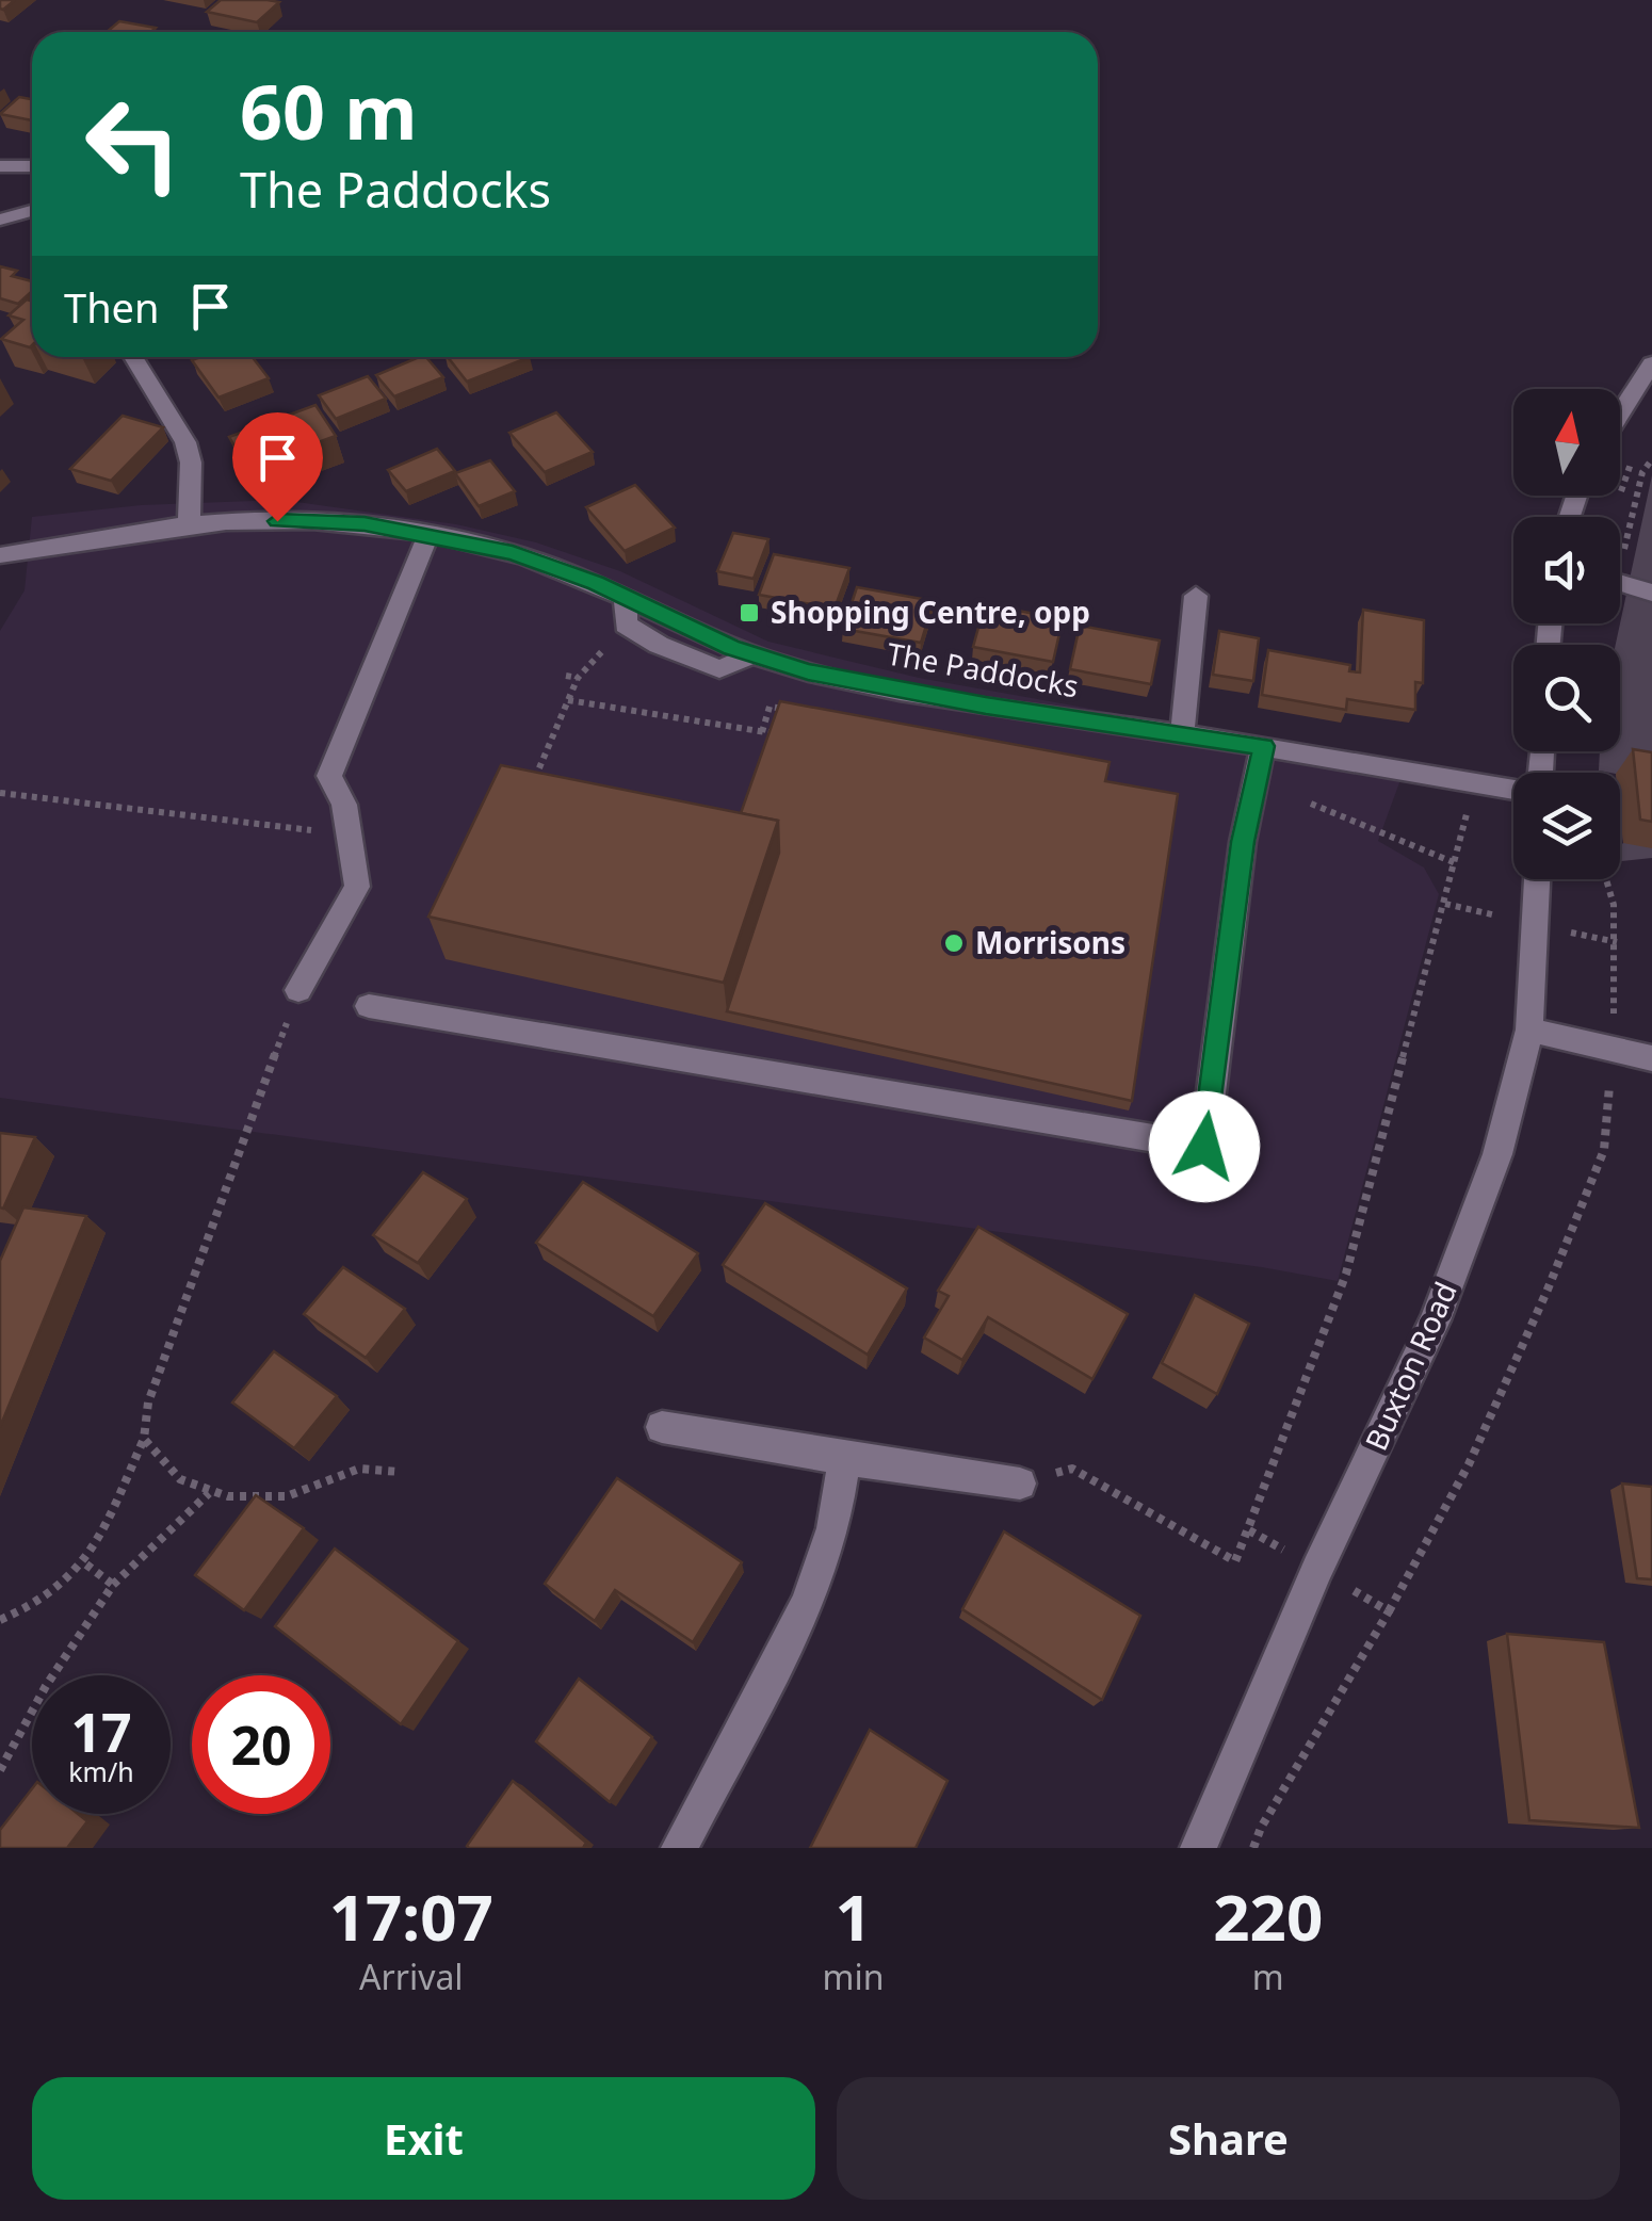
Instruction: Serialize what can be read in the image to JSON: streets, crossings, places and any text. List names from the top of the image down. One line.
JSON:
{"streets":{"street":["The Paddocks","Buxton Road"]},"places":{"transit":["Shopping Centre, opp"],"other":["Morrisons"]},"north":"top","page":{"turn":["60 m","The Paddocks"],"then":"Then","speed":"17 km/h","limit":"20","eta":["17:07","Arrival","1","min","220","m"],"buttons":["Exit","Share"]}}
